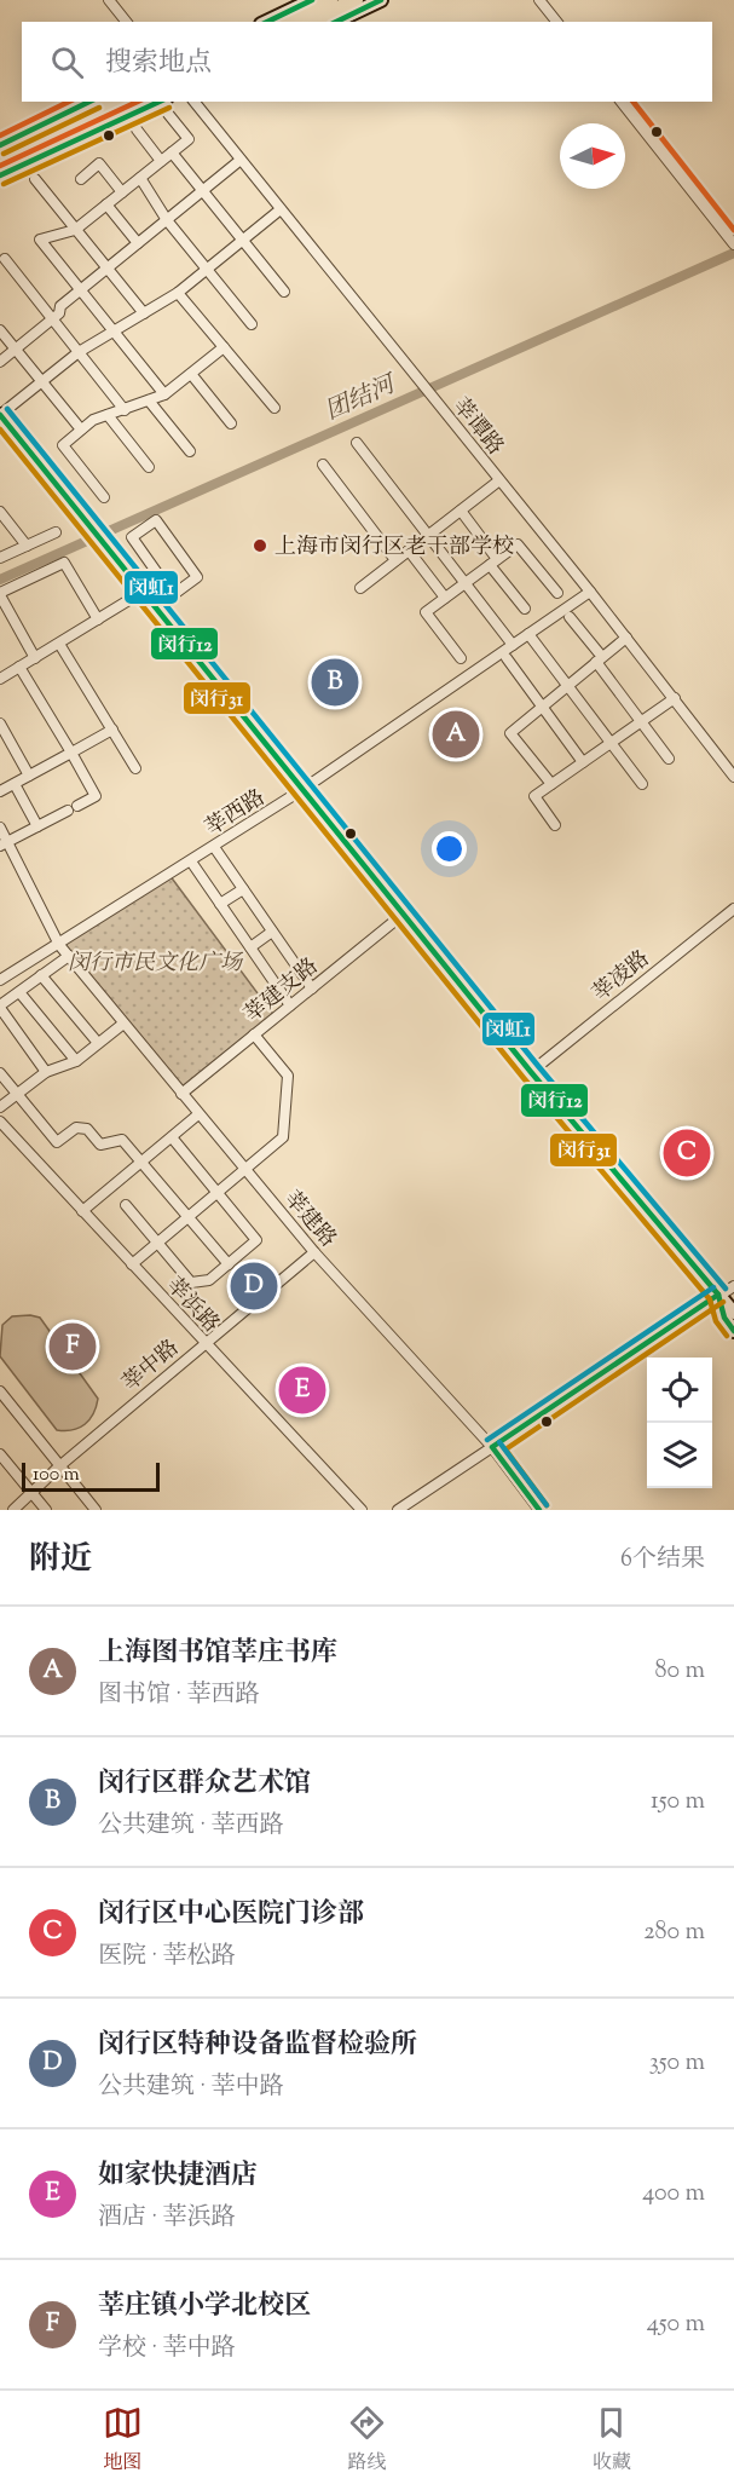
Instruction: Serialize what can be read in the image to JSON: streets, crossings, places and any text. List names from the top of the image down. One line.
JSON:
{"streets":{"street":["莘谭路","莘西路","莘凌路","莘建支路","莘建路","莘浜路","莘中路"]},"crossings":[["莘谭路","莘西路"],["莘西路","莘建路"],["莘建支路","莘建路"],["莘建路","莘中路"],["莘浜路","莘中路"]],"water":["团结河"],"parks":["闵行市民文化广场"],"places":["上海市闵行区老干部学校"],"lines":["transit line 闵行12","transit line 闵行31","transit line 闵虹1"],"scale_bar":"100 m","north":"right","page":{"search":"搜索地点","pins":["B","A","C","D","F","E"],"scale":"100 m","heading":["附近","6个结果"],"list":[{"mark":"A","name":"上海图书馆莘庄书库","note":"图书馆 · 莘西路","value":"80 m"},{"mark":"B","name":"闵行区群众艺术馆","note":"公共建筑 · 莘西路","value":"150 m"},{"mark":"C","name":"闵行区中心医院门诊部","note":"医院 · 莘松路","value":"280 m"},{"mark":"D","name":"闵行区特种设备监督检验所","note":"公共建筑 · 莘中路","value":"350 m"},{"mark":"E","name":"如家快捷酒店","note":"酒店 · 莘浜路","value":"400 m"},{"mark":"F","name":"莘庄镇小学北校区","note":"学校 · 莘中路","value":"450 m"}],"nav":["地图","路线","收藏"]}}
